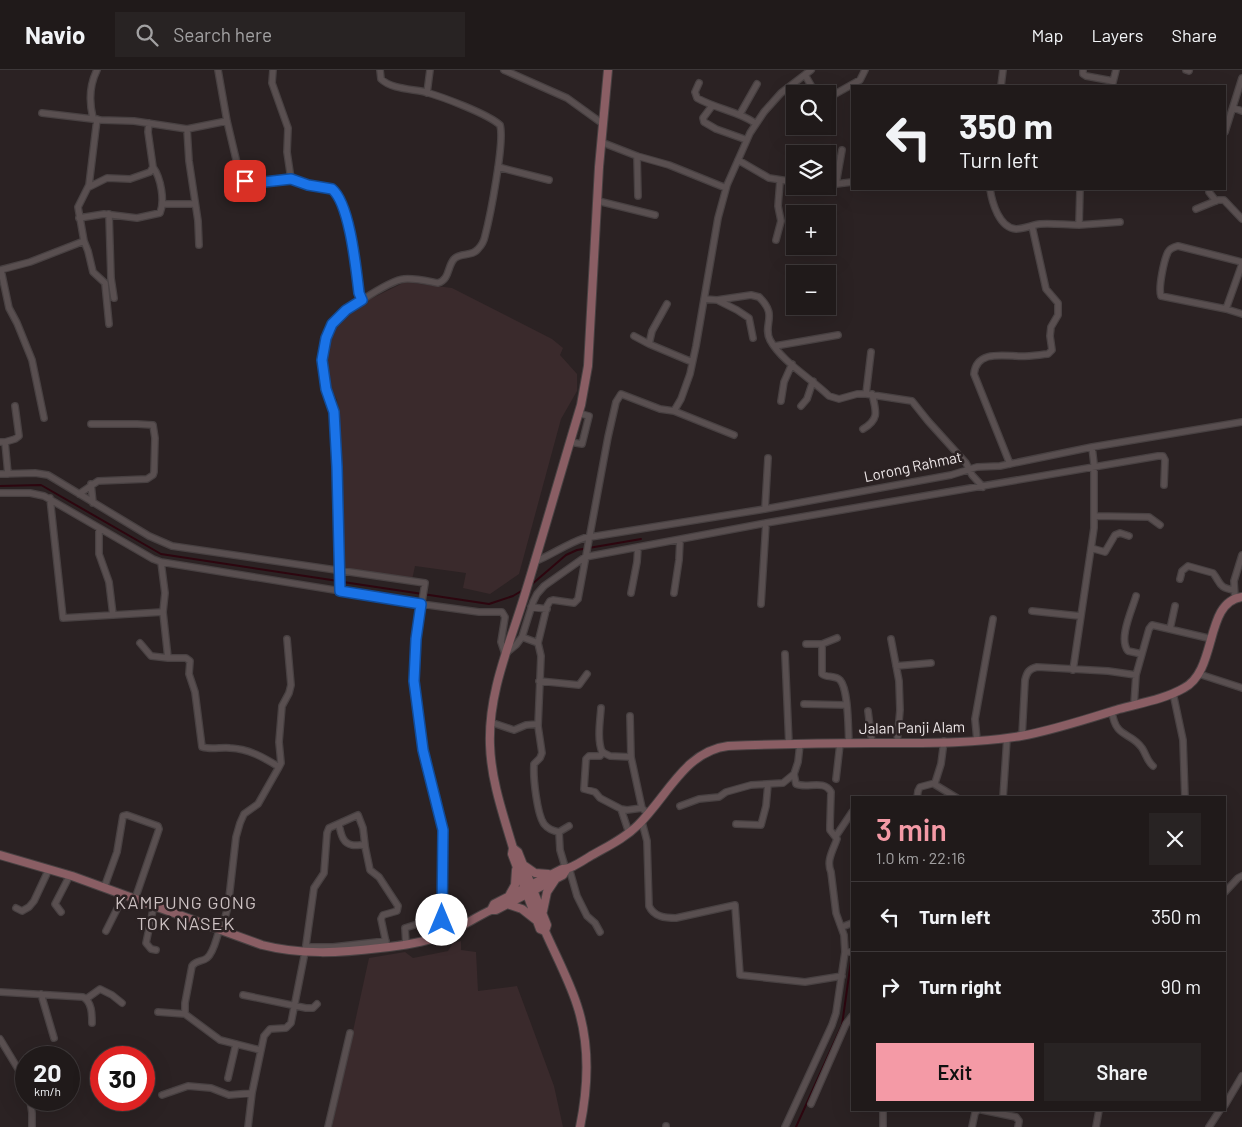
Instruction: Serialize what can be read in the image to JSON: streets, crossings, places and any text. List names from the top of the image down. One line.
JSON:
{"streets":{"main road":["Jalan Panji Alam"],"street":["Lorong Rahmat"]},"districts":["KAMPUNG GONG TOK NASEK"],"page":{"header":"Navio","search":"Search here","nav":["Map","Layers","Share"],"map_buttons":["+","−"],"turn":["350 m","Turn left"],"heading":["3 min","1.0 km · 22:16"],"list":[{"name":"Turn left","value":"350 m"},{"name":"Turn right","value":"90 m"}],"buttons":["Exit","Share"],"speed":"20 km/h","limit":"30"}}
